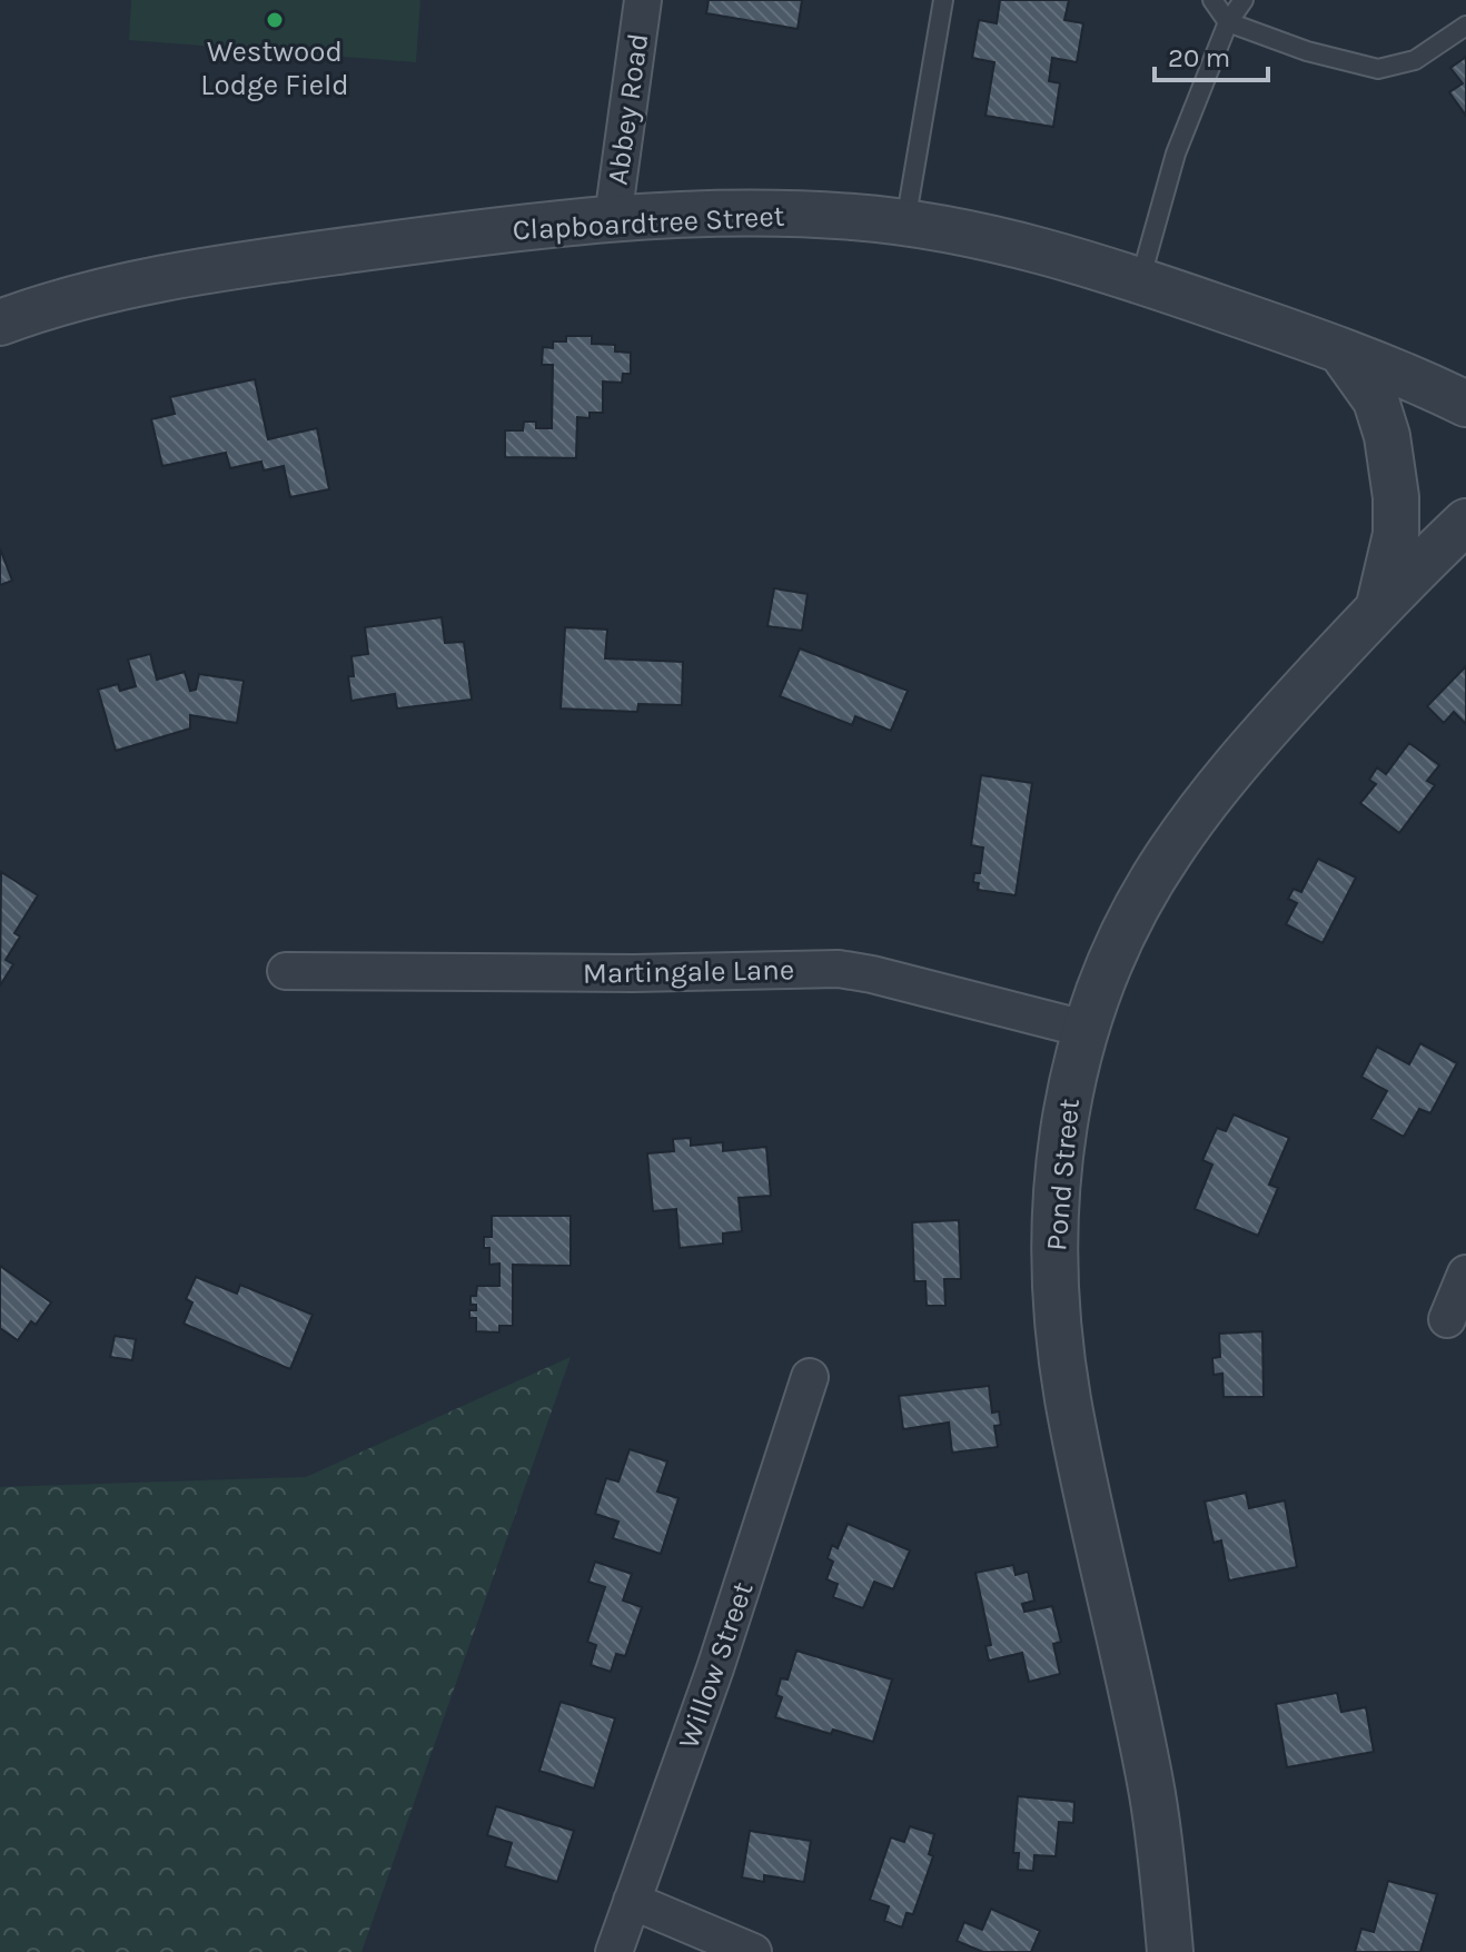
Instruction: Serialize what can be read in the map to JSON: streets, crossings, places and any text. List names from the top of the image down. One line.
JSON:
{"streets":{"street":["Abbey Road","Clapboardtree Street","Martingale Lane","Pond Street","Willow Street"]},"crossings":[["Abbey Road","Clapboardtree Street"],["Martingale Lane","Pond Street"]],"places":["Westwood Lodge Field"],"scale_bar":"20 m"}
